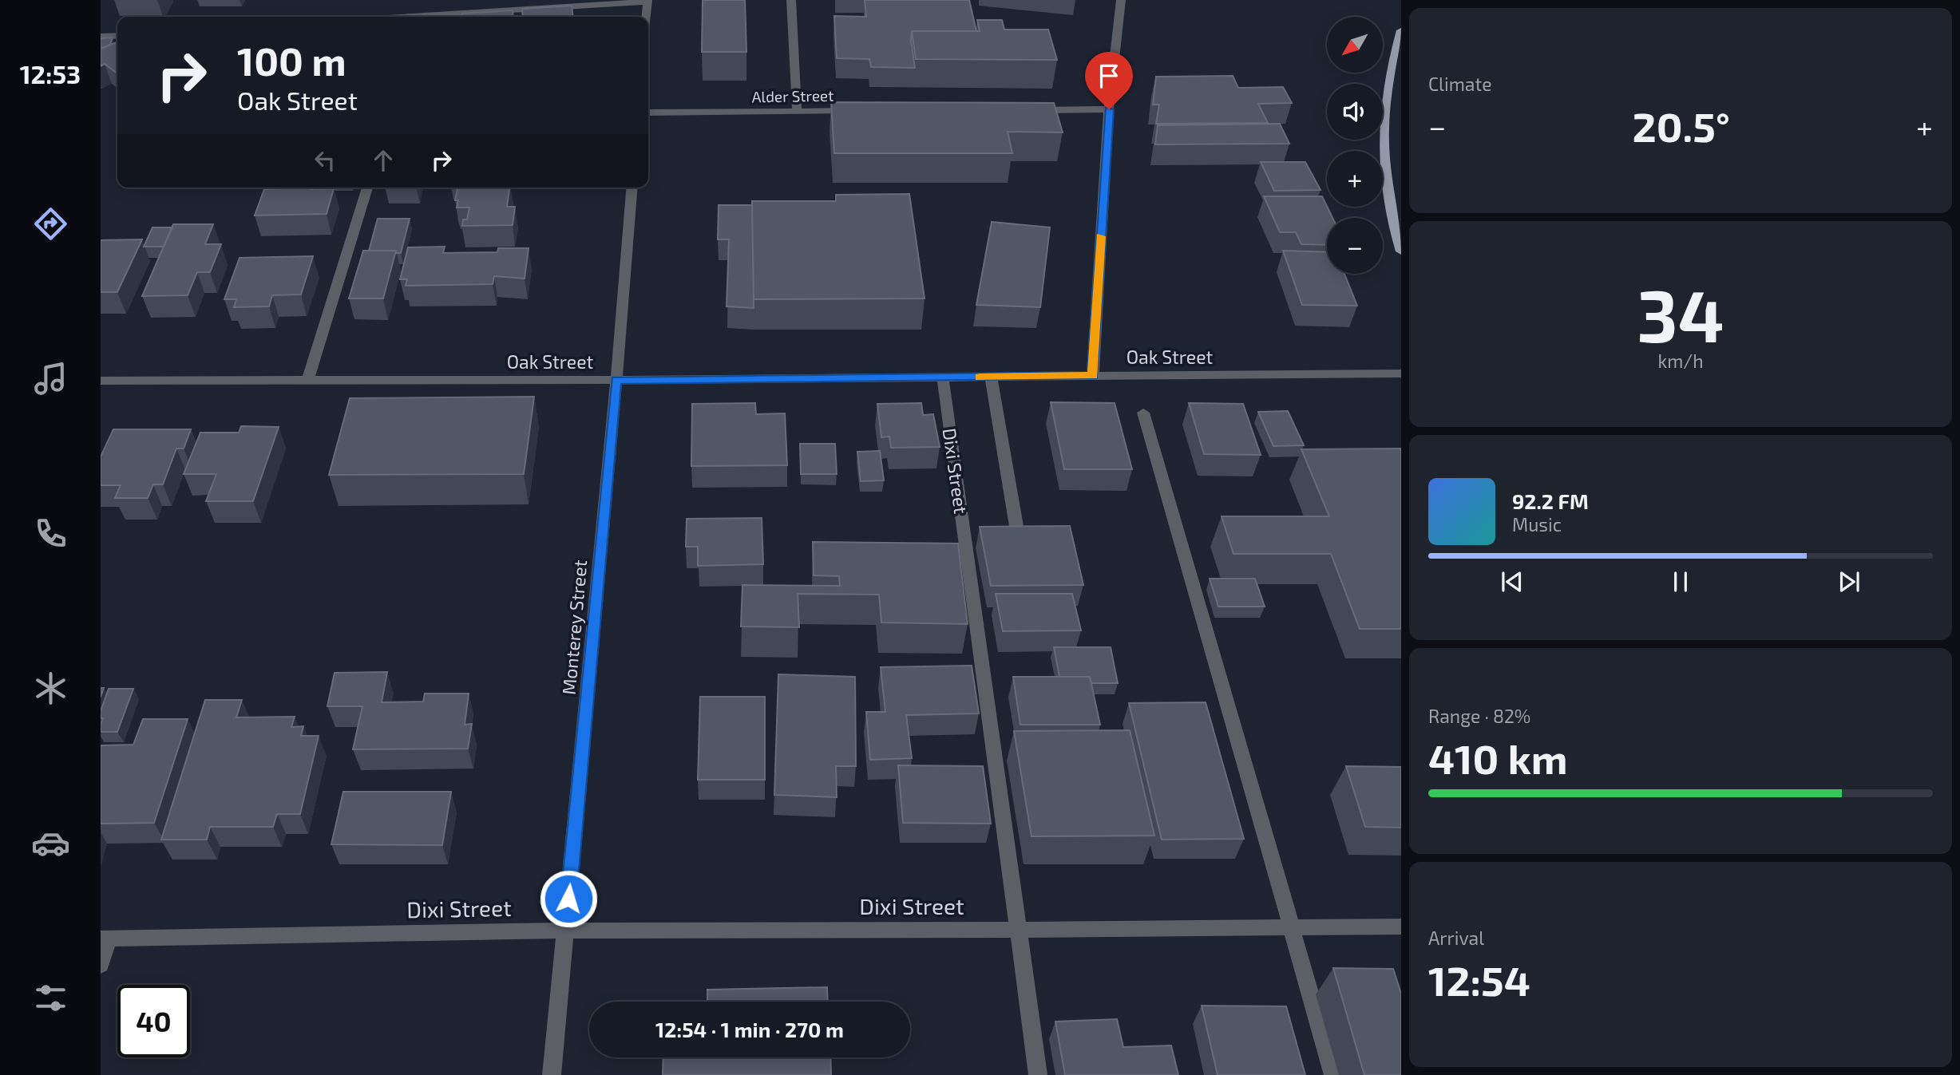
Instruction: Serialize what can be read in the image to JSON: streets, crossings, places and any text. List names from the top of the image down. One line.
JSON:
{"streets":{"street":["Alder Street","Oak Street","Dixi Street","Monterey Street"]},"crossings":[["Oak Street","Dixi Street"],["Oak Street","Monterey Street"],["Dixi Street","Monterey Street"]],"north":"bottom left","page":{"tabs":"12:53","tile":["Climate",["34","km/h"],["Range · 82%","410 km"],["Arrival","12:54"]],"map_buttons":["+","−"],"turn":["100 m","Oak Street"],"heat":["−","20.5°","+"],"song":["92.2 FM","Music"],"limit":"40","trip":"12:54 · 1 min · 270 m"}}
